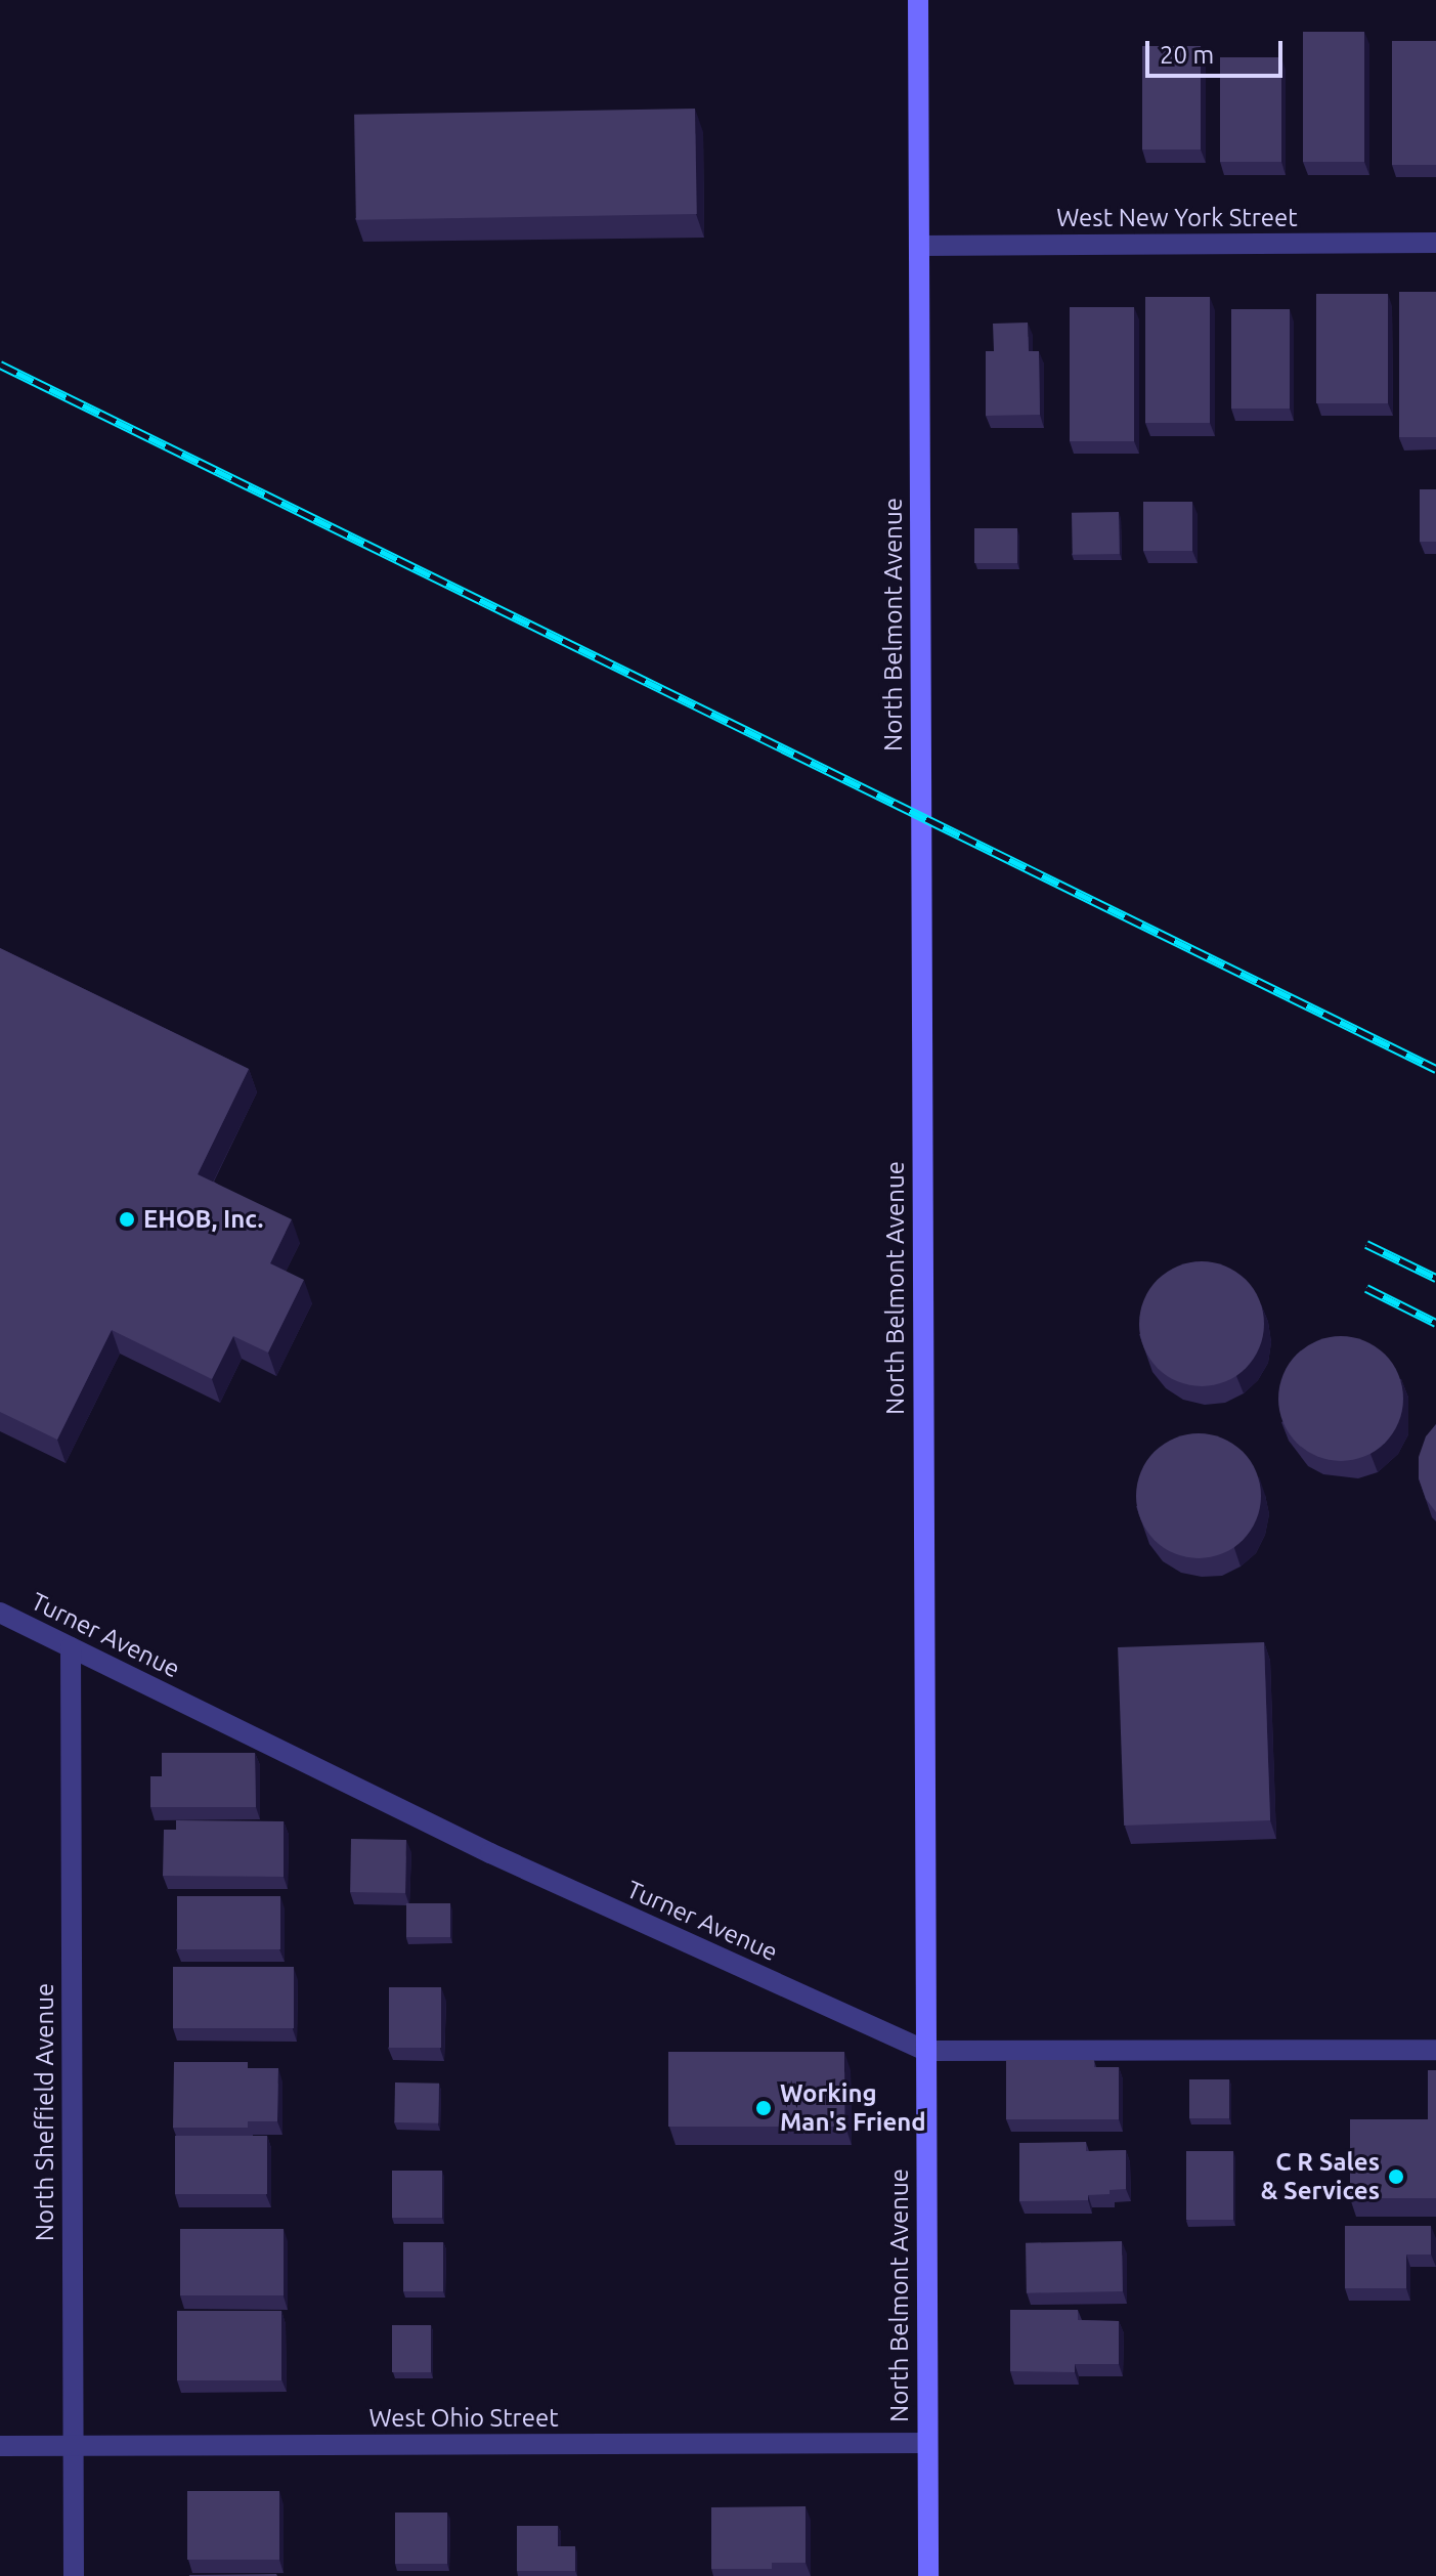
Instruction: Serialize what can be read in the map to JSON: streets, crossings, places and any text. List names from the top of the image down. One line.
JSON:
{"streets":{"main road":["North Belmont Avenue"],"street":["West New York Street","Turner Avenue","North Sheffield Avenue","West Ohio Street"]},"crossings":[["West New York Street","North Belmont Avenue"],["North Belmont Avenue","Turner Avenue"],["North Belmont Avenue","West Ohio Street"],["Turner Avenue","North Sheffield Avenue"],["North Sheffield Avenue","West Ohio Street"]],"places":["EHOB, Inc.","Working Man's Friend","C R Sales & Services"],"scale_bar":"20 m"}
